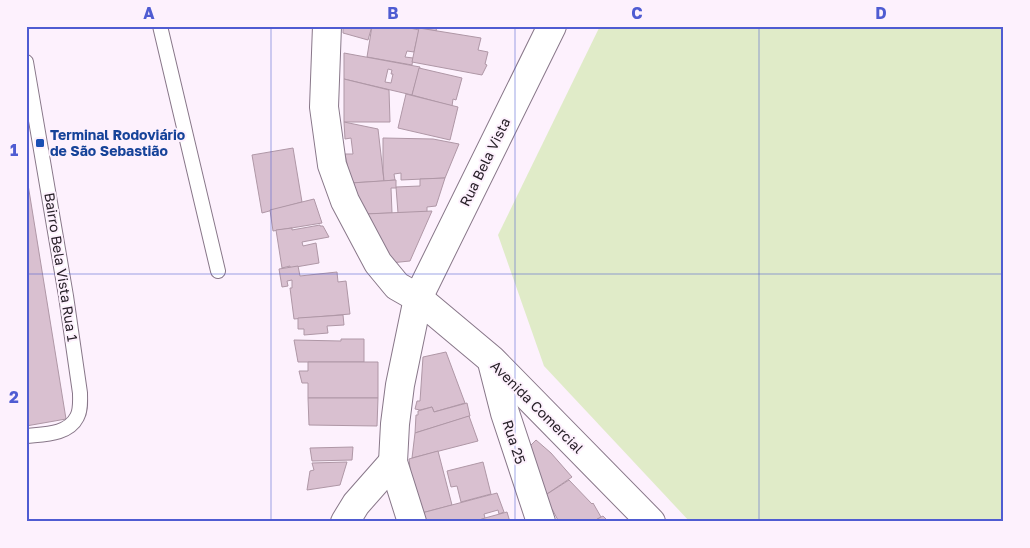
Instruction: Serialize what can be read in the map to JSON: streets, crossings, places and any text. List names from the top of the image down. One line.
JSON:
{"streets":{"street":["Rua Bela Vista","Avenida Comercial","Rua 25"],"lane":["Bairro Bela Vista Rua 1"]},"crossings":[["Rua Bela Vista","Avenida Comercial"],["Avenida Comercial","Rua 25"]],"places":{"transit":["Terminal Rodoviário de São Sebastião"]},"grid":{"columns":["A","B","C","D"],"rows":["1","2"]}}
